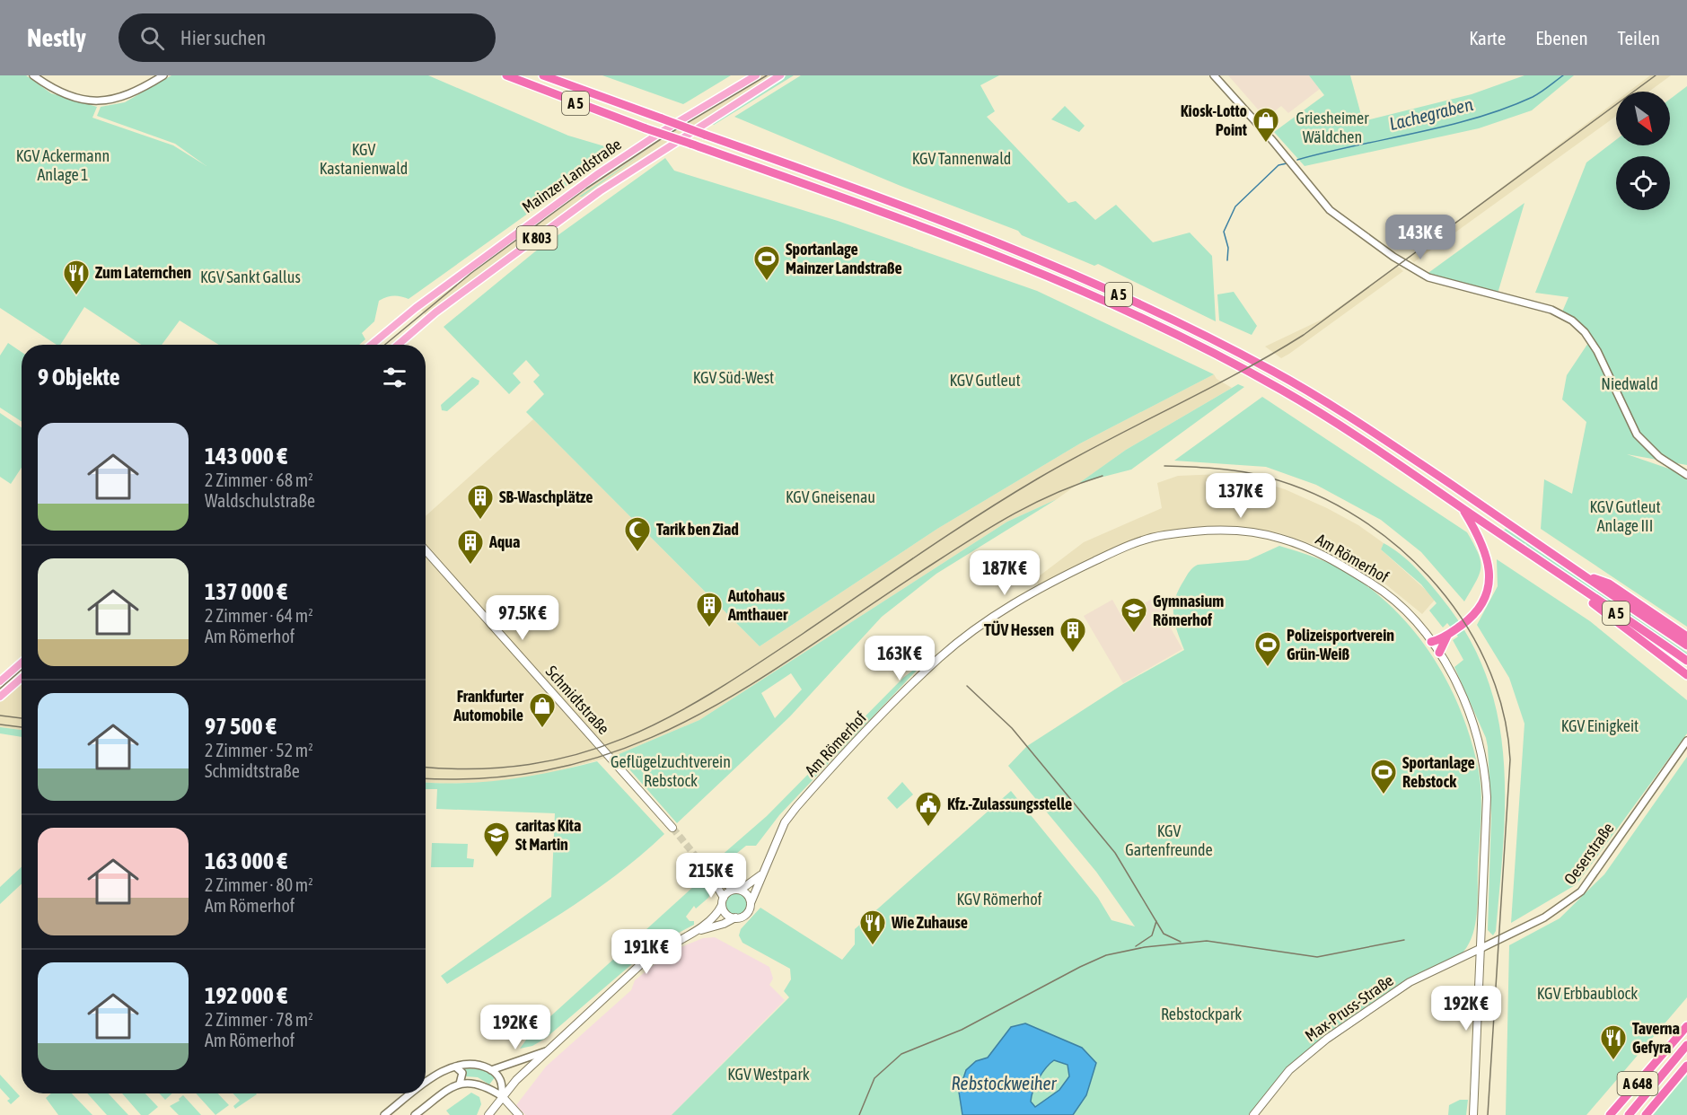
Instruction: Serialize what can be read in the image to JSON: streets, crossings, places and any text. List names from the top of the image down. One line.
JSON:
{"streets":{"highway":["A 5","A 648"],"main road":["Mainzer Landstraße","K 803","Am Römerhof","Schmidtstraße","Max-Pruss-Straße"],"street":["Oeserstraße"]},"crossings":[["Am Römerhof","Oeserstraße"],["Am Römerhof","Max-Pruss-Straße"],["Oeserstraße","Max-Pruss-Straße"]],"water":["Lachegraben","Rebstockweiher"],"parks":["Griesheimer Wäldchen","KGV Kastanienwald","KGV Ackermann Anlage 1","KGV Tannenwald","KGV Sankt Gallus","KGV Süd-West","KGV Gutleut","Niedwald","KGV Gneisenau","KGV Gutleut Anlage III","KGV Einigkeit","Geflügelzuchtverein Rebstock","KGV Gartenfreunde","KGV Römerhof","KGV Erbbaublock","Rebstockpark","KGV Westpark"],"places":{"shop":["Kiosk-Lotto Point","Frankfurter Automobile"],"sports":["Sportanlage Mainzer Landstraße","Polizeisportverein Grün-Weiß","Sportanlage Rebstock"],"restaurant":["Zum Laternchen","Wie Zuhause","Taverna Gefyra"],"building":["SB-Waschplätze","Aqua","Autohaus Amthauer","TÜV Hessen"],"mosque":["Tarik ben Ziad"],"school or university":["Gymnasium Römerhof","caritas Kita St Martin"],"public building":["Kfz.-Zulassungsstelle"]},"north":"bottom right","page":{"header":"Nestly","search":"Hier suchen","nav":["Karte","Ebenen","Teilen"],"price":["143K €","137K €","187K €","97.5K €","163K €","215K €","191K €","192K €","192K €"],"heading":"9 Objekte","list":[{"name":"143 000 €","note":"2 Zimmer · 68 m² · Waldschulstraße"},{"name":"137 000 €","note":"2 Zimmer · 64 m² · Am Römerhof"},{"name":"97 500 €","note":"2 Zimmer · 52 m² · Schmidtstraße"},{"name":"163 000 €","note":"2 Zimmer · 80 m² · Am Römerhof"},{"name":"192 000 €","note":"2 Zimmer · 78 m² · Am Römerhof"}]}}
